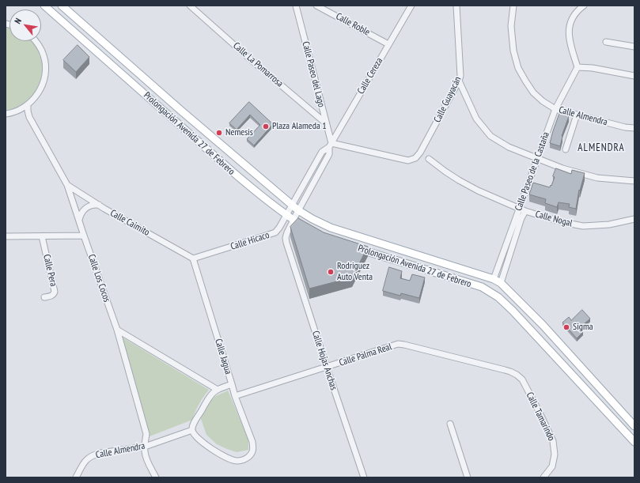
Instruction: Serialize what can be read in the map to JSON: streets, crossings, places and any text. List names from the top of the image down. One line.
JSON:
{"streets":{"main road":["Prolongación Avenida 27 de Febrero"],"street":["Calle Roble","Calle La Pomarrosa","Calle Paseo del Lago","Calle Cereza","Calle Guayacán","Calle Almendra","Calle Paseo de la Castaña","Calle Nogal","Calle Caimito","Calle Hicaco","Calle Pera","Calle Los Cocos","Calle Palma Real","Calle Jagua","Calle Hojas Anchas","Calle Tamarindo"]},"crossings":[["Calle Roble","Calle Cereza"],["Calle La Pomarrosa","Calle Paseo del Lago"],["Calle Paseo del Lago","Calle Cereza"],["Calle Paseo del Lago","Calle Guayacán"],["Calle Cereza","Calle Guayacán"],["Calle Cereza","Prolongación Avenida 27 de Febrero"],["Calle Cereza","Calle Hicaco"],["Calle Cereza","Calle Hojas Anchas"],["Calle Almendra","Calle Paseo de la Castaña"],["Calle Almendra","Calle Los Cocos"],["Calle Almendra","Calle Jagua"],["Prolongación Avenida 27 de Febrero","Calle Paseo de la Castaña"],["Prolongación Avenida 27 de Febrero","Calle Hicaco"],["Calle Paseo de la Castaña","Calle Nogal"],["Calle Caimito","Calle Hicaco"],["Calle Caimito","Calle Los Cocos"],["Calle Caimito","Calle Jagua"],["Calle Hicaco","Calle Jagua"],["Calle Palma Real","Calle Jagua"],["Calle Palma Real","Calle Hojas Anchas"],["Calle Palma Real","Calle Tamarindo"]],"districts":["ALMENDRA"],"places":["Plaza Alameda 1","Nemesis","Rodriguez Auto Venta","Sigma"],"north":"top left"}
